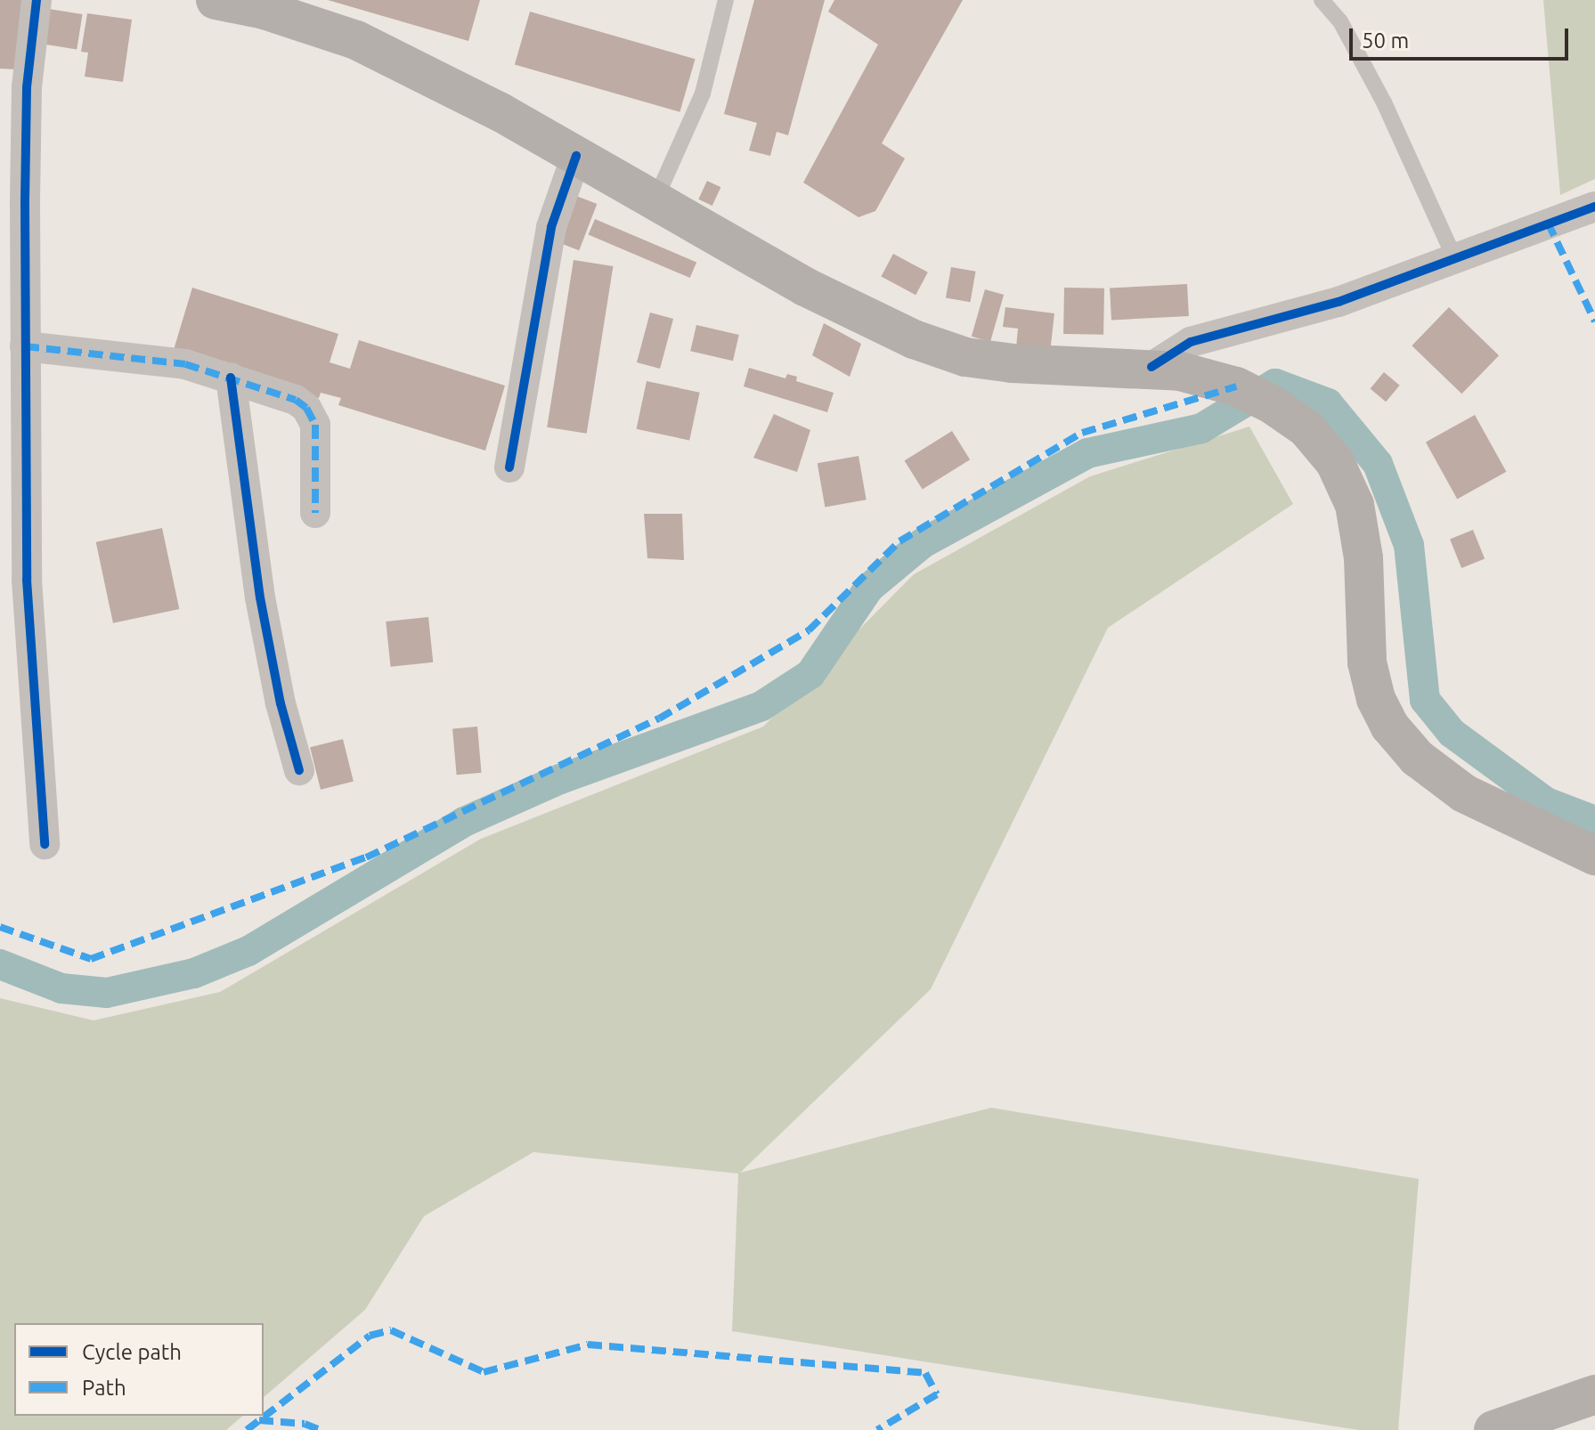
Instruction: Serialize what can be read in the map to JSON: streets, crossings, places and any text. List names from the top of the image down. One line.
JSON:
{"legend":["Cycle path","Path"],"scale_bar":"50 m"}
